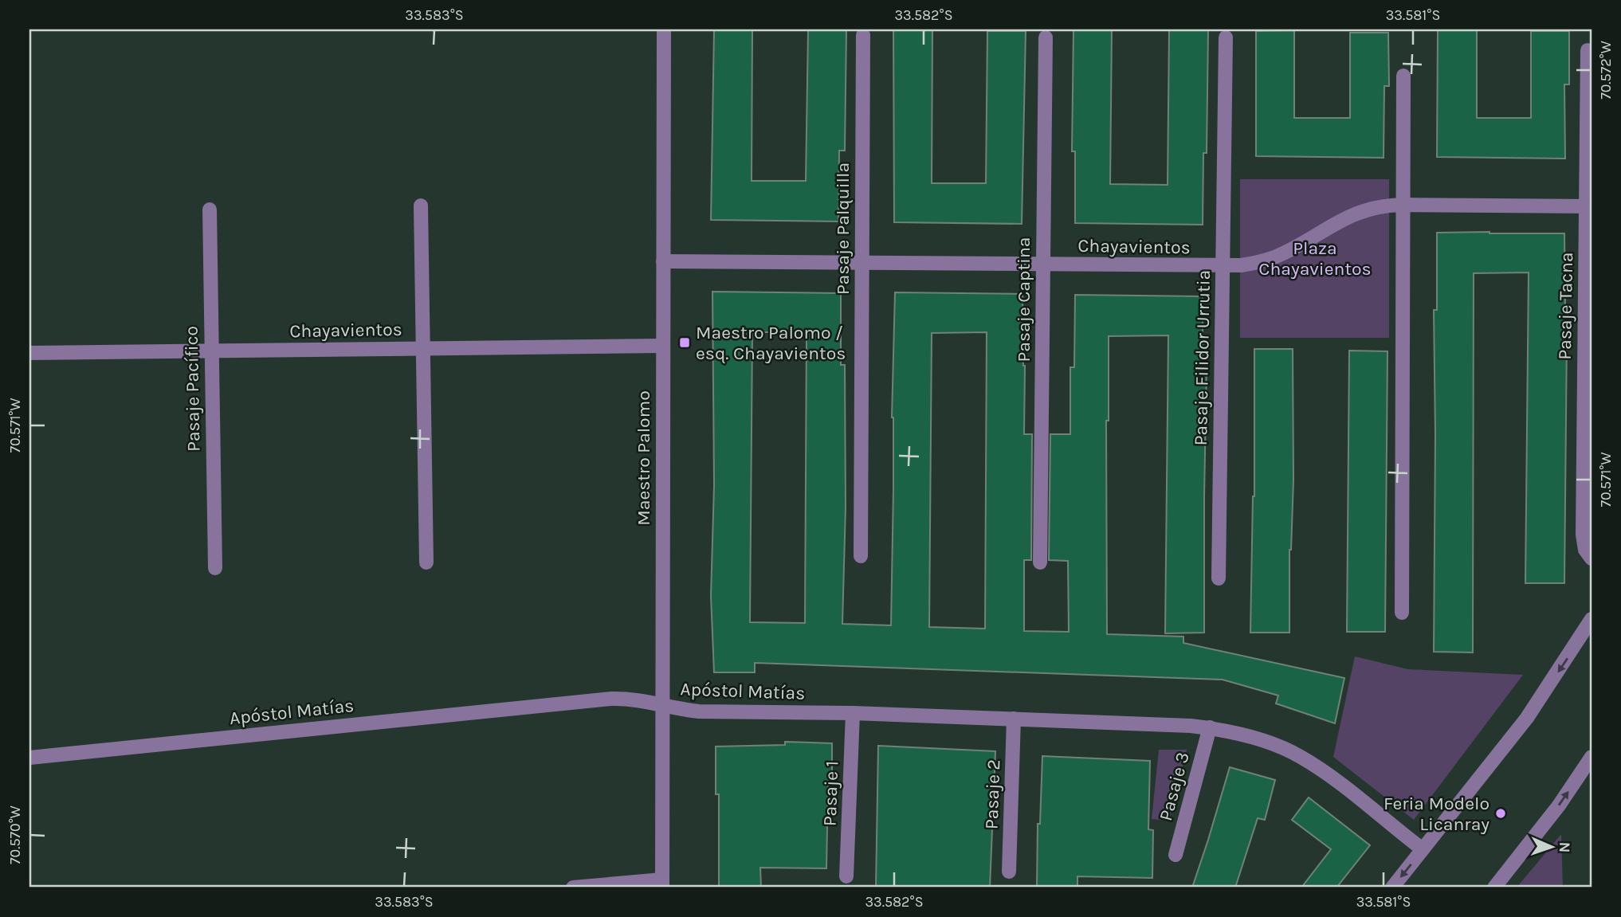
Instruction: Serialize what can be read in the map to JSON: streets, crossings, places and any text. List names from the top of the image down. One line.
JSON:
{"streets":{"street":["Pasaje Palquilla","Chayavientos","Pasaje Captina","Pasaje Tacna","Pasaje Filidor Urrutia","Pasaje Pacífico","Maestro Palomo","Apóstol Matías","Pasaje 3","Pasaje 1","Pasaje 2"]},"crossings":[["Pasaje Palquilla","Chayavientos"],["Chayavientos","Pasaje Captina"],["Chayavientos","Pasaje Tacna"],["Chayavientos","Pasaje Filidor Urrutia"],["Chayavientos","Pasaje Pacífico"],["Chayavientos","Maestro Palomo"],["Maestro Palomo","Apóstol Matías"],["Apóstol Matías","Pasaje 3"],["Apóstol Matías","Pasaje 1"],["Apóstol Matías","Pasaje 2"]],"parks":["Plaza Chayavientos"],"places":{"transit":["Maestro Palomo / esq. Chayavientos"],"other":["Feria Modelo Licanray"]},"north":"right","coordinates":["33.583°S","33.582°S","33.581°S","70.572°W","70.571°W","70.570°W"]}
